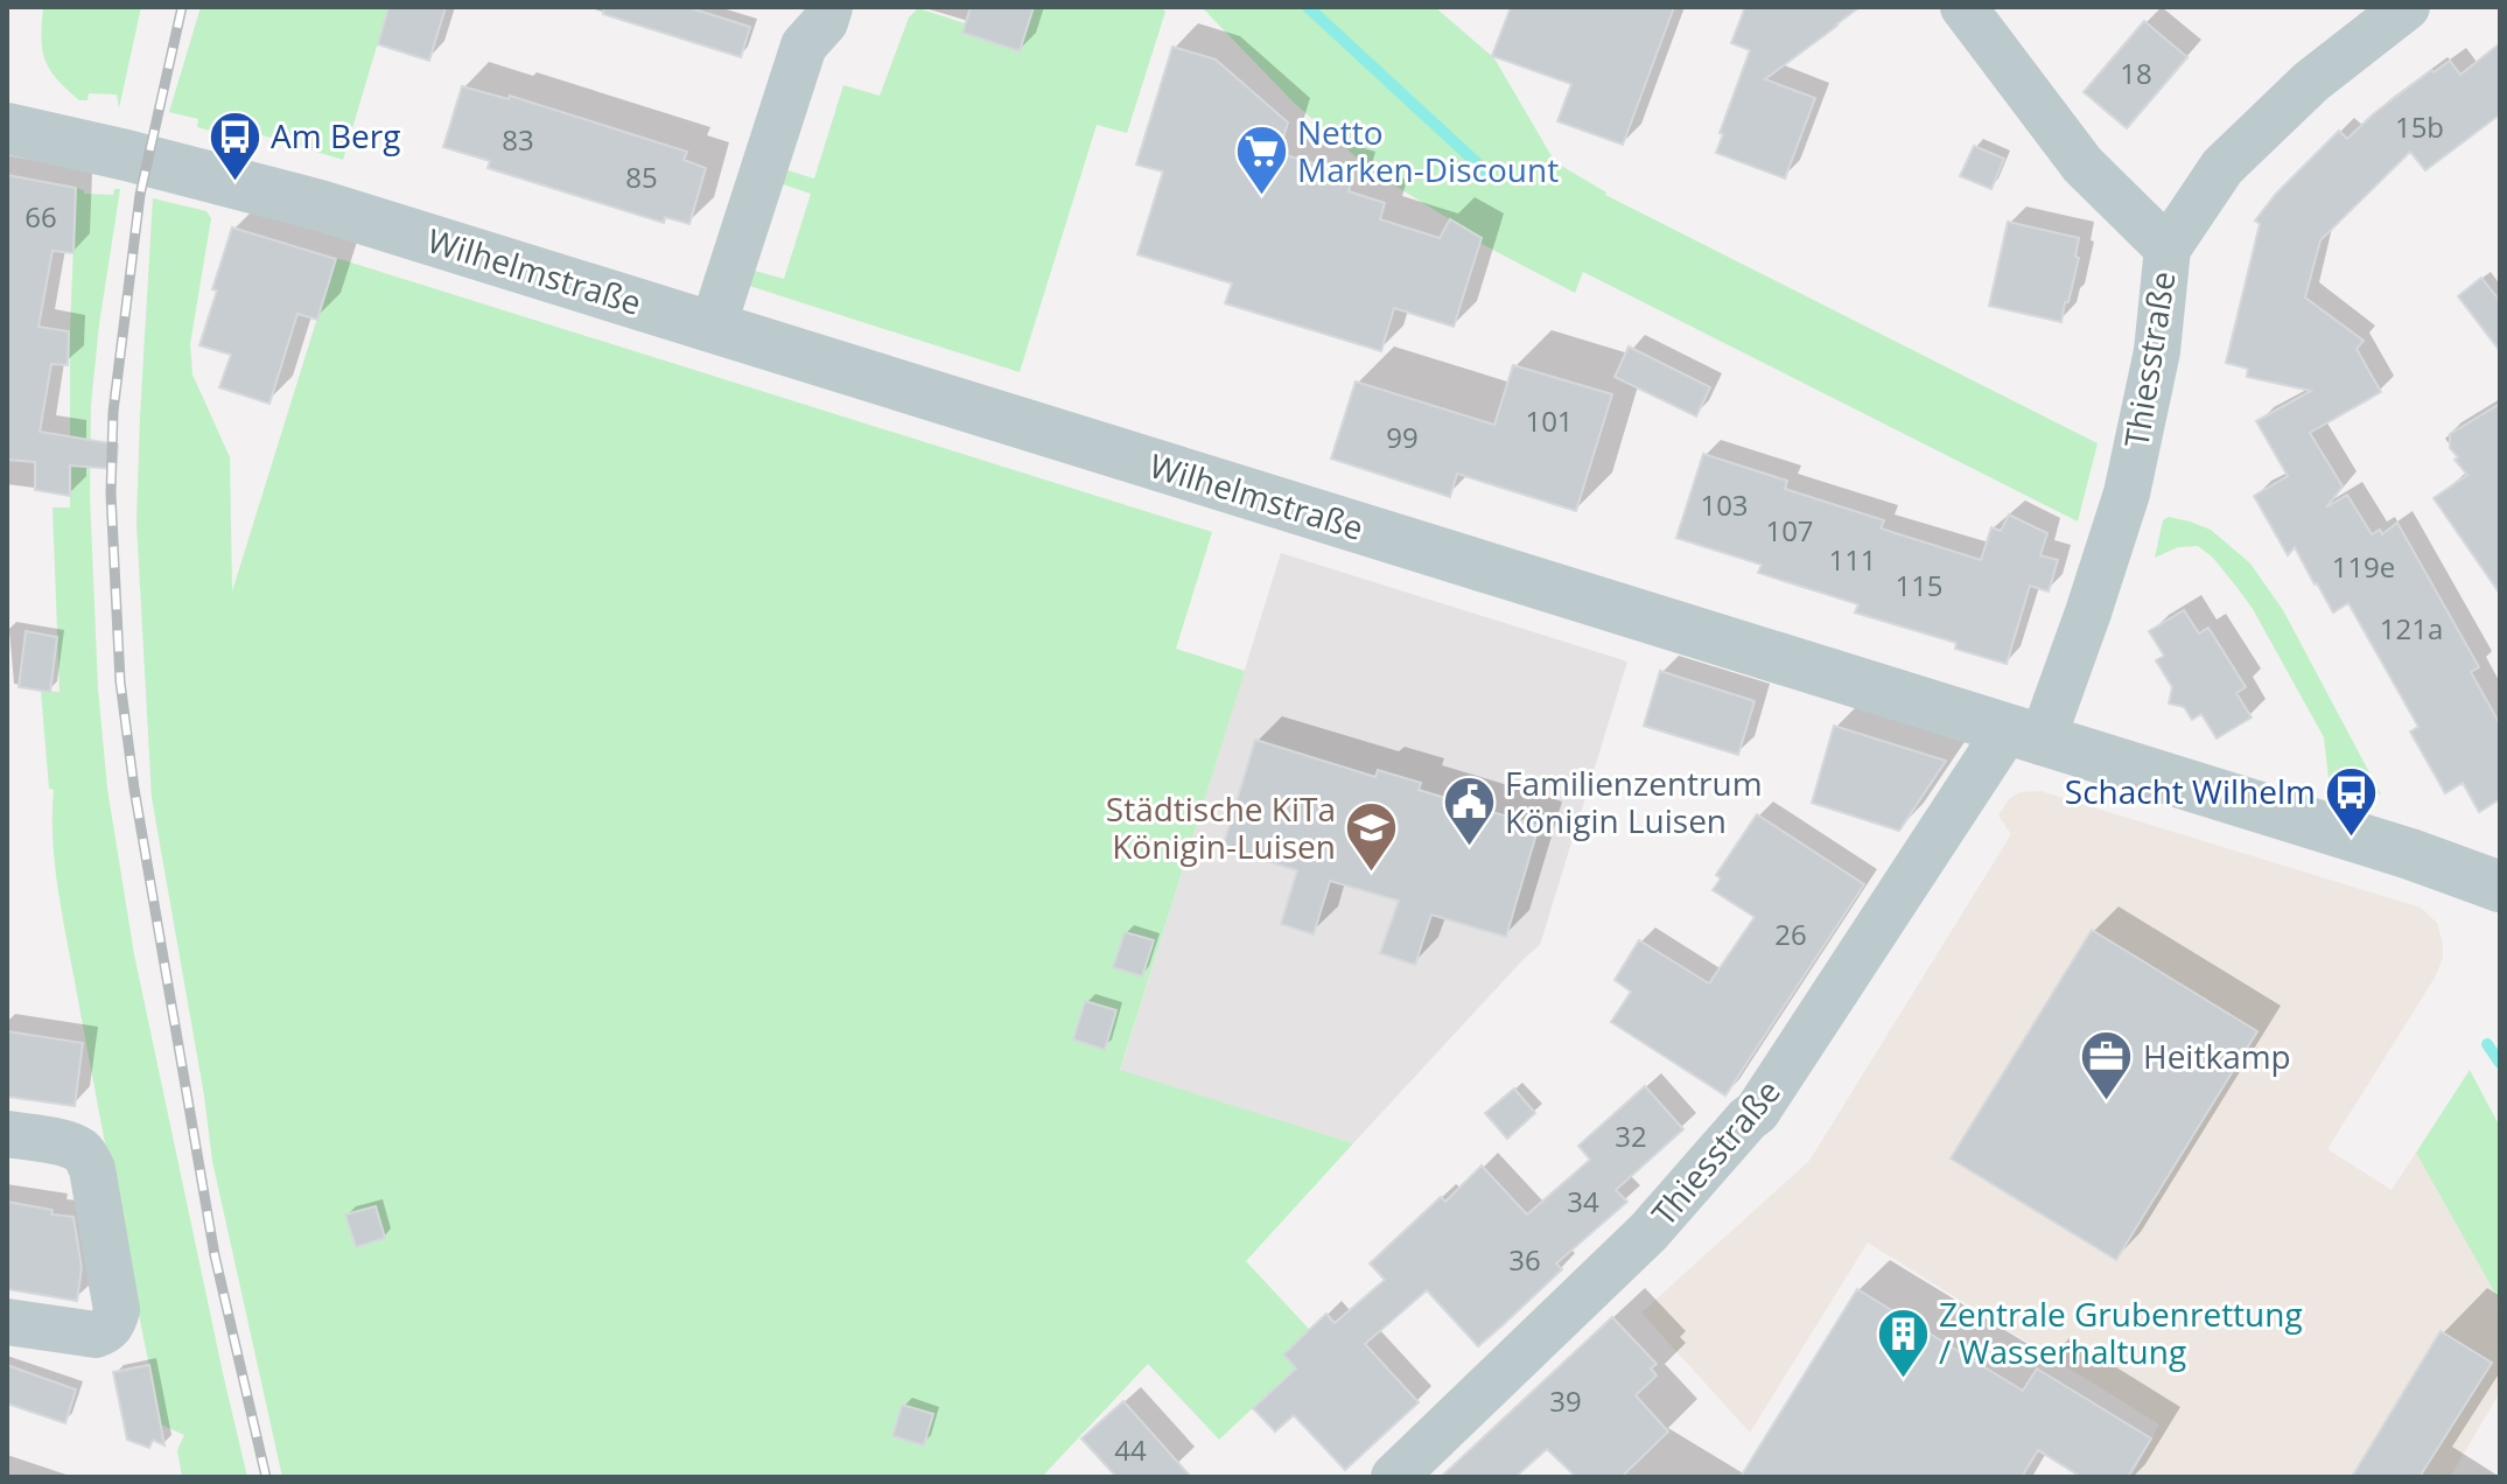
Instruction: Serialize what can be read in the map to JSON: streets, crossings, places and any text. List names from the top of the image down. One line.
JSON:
{"streets":{"street":["Wilhelmstraße","Thiesstraße"]},"crossings":[["Wilhelmstraße","Thiesstraße"]],"places":{"bus stop":["Am Berg","Schacht Wilhelm"],"supermarket":["Netto Marken-Discount"],"public building":["Familienzentrum Königin Luisen"],"school or university":["Städtische KiTa Königin-Luisen"],"office":["Heitkamp"],"building":["Zentrale Grubenrettung / Wasserhaltung"]},"house_numbers":["18","15b","83","85","66","101","99","103","107","111","119e","115","121a","26","32","34","36","39","44"]}
